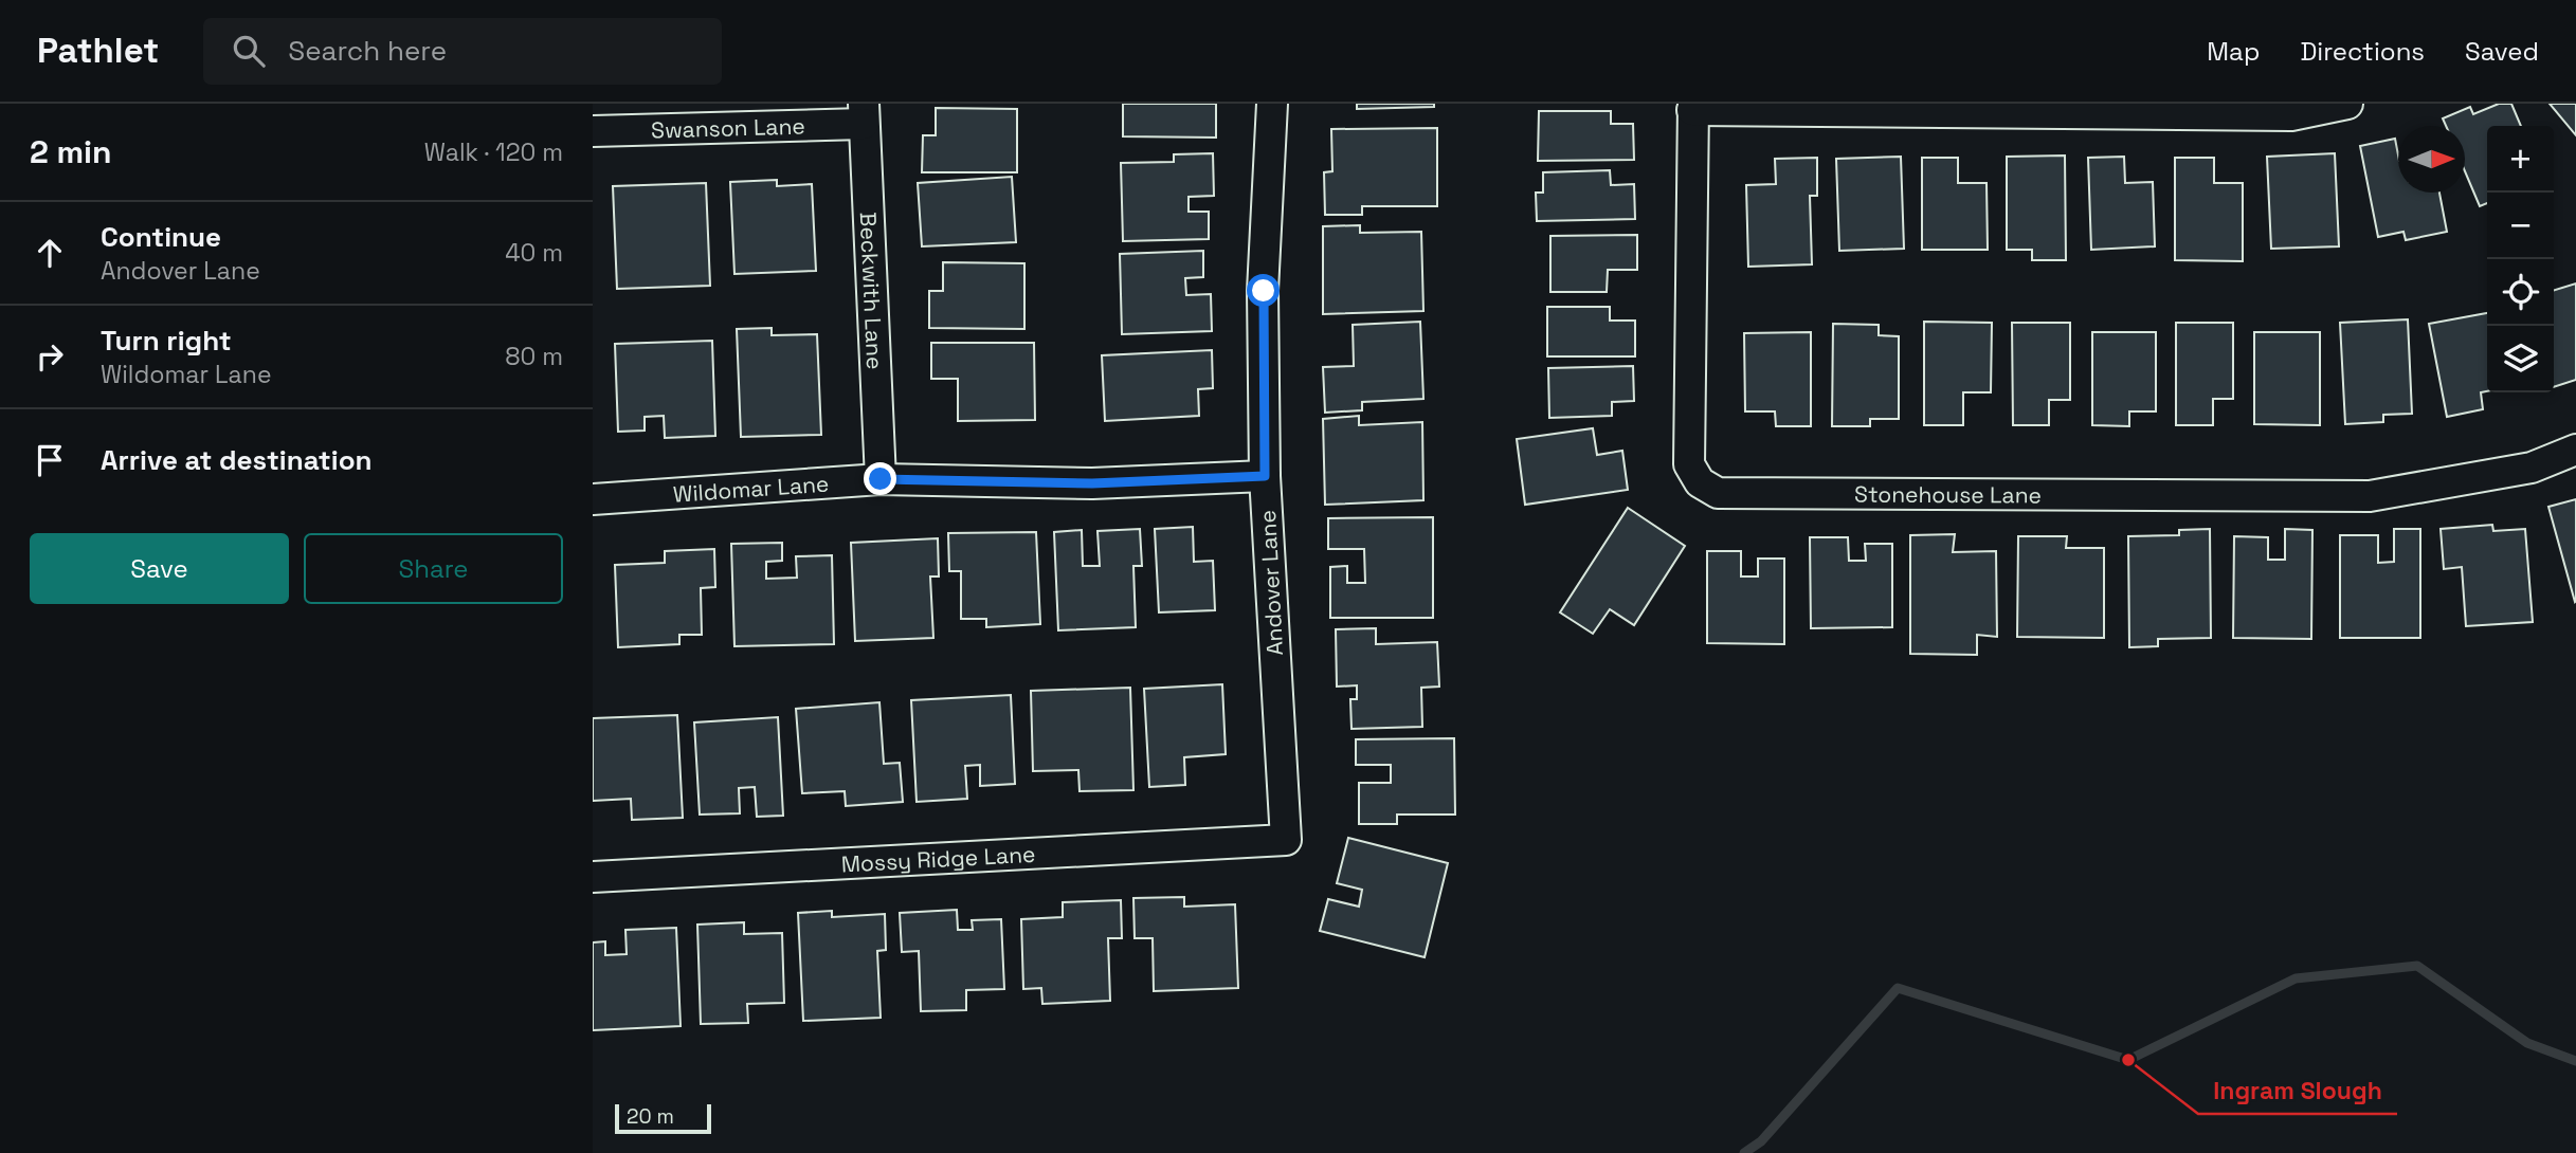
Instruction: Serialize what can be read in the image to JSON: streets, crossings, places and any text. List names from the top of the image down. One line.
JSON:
{"streets":{"street":["Swanson Lane","Beckwith Lane","Wildomar Lane","Stonehouse Lane","Andover Lane","Mossy Ridge Lane"]},"crossings":[["Swanson Lane","Beckwith Lane"],["Beckwith Lane","Wildomar Lane"],["Wildomar Lane","Andover Lane"],["Andover Lane","Mossy Ridge Lane"]],"places":["Ingram Slough"],"scale_bar":"20 m","north":"right","page":{"header":"Pathlet","search":"Search here","nav":["Map","Directions","Saved"],"heading":["2 min","Walk · 120 m"],"map_buttons":["+","−"],"list":[["Continue","Andover Lane","40 m"],["Turn right","Wildomar Lane","80 m"],"Arrive at destination"],"buttons":["Save","Share"],"scale":"20 m"}}
